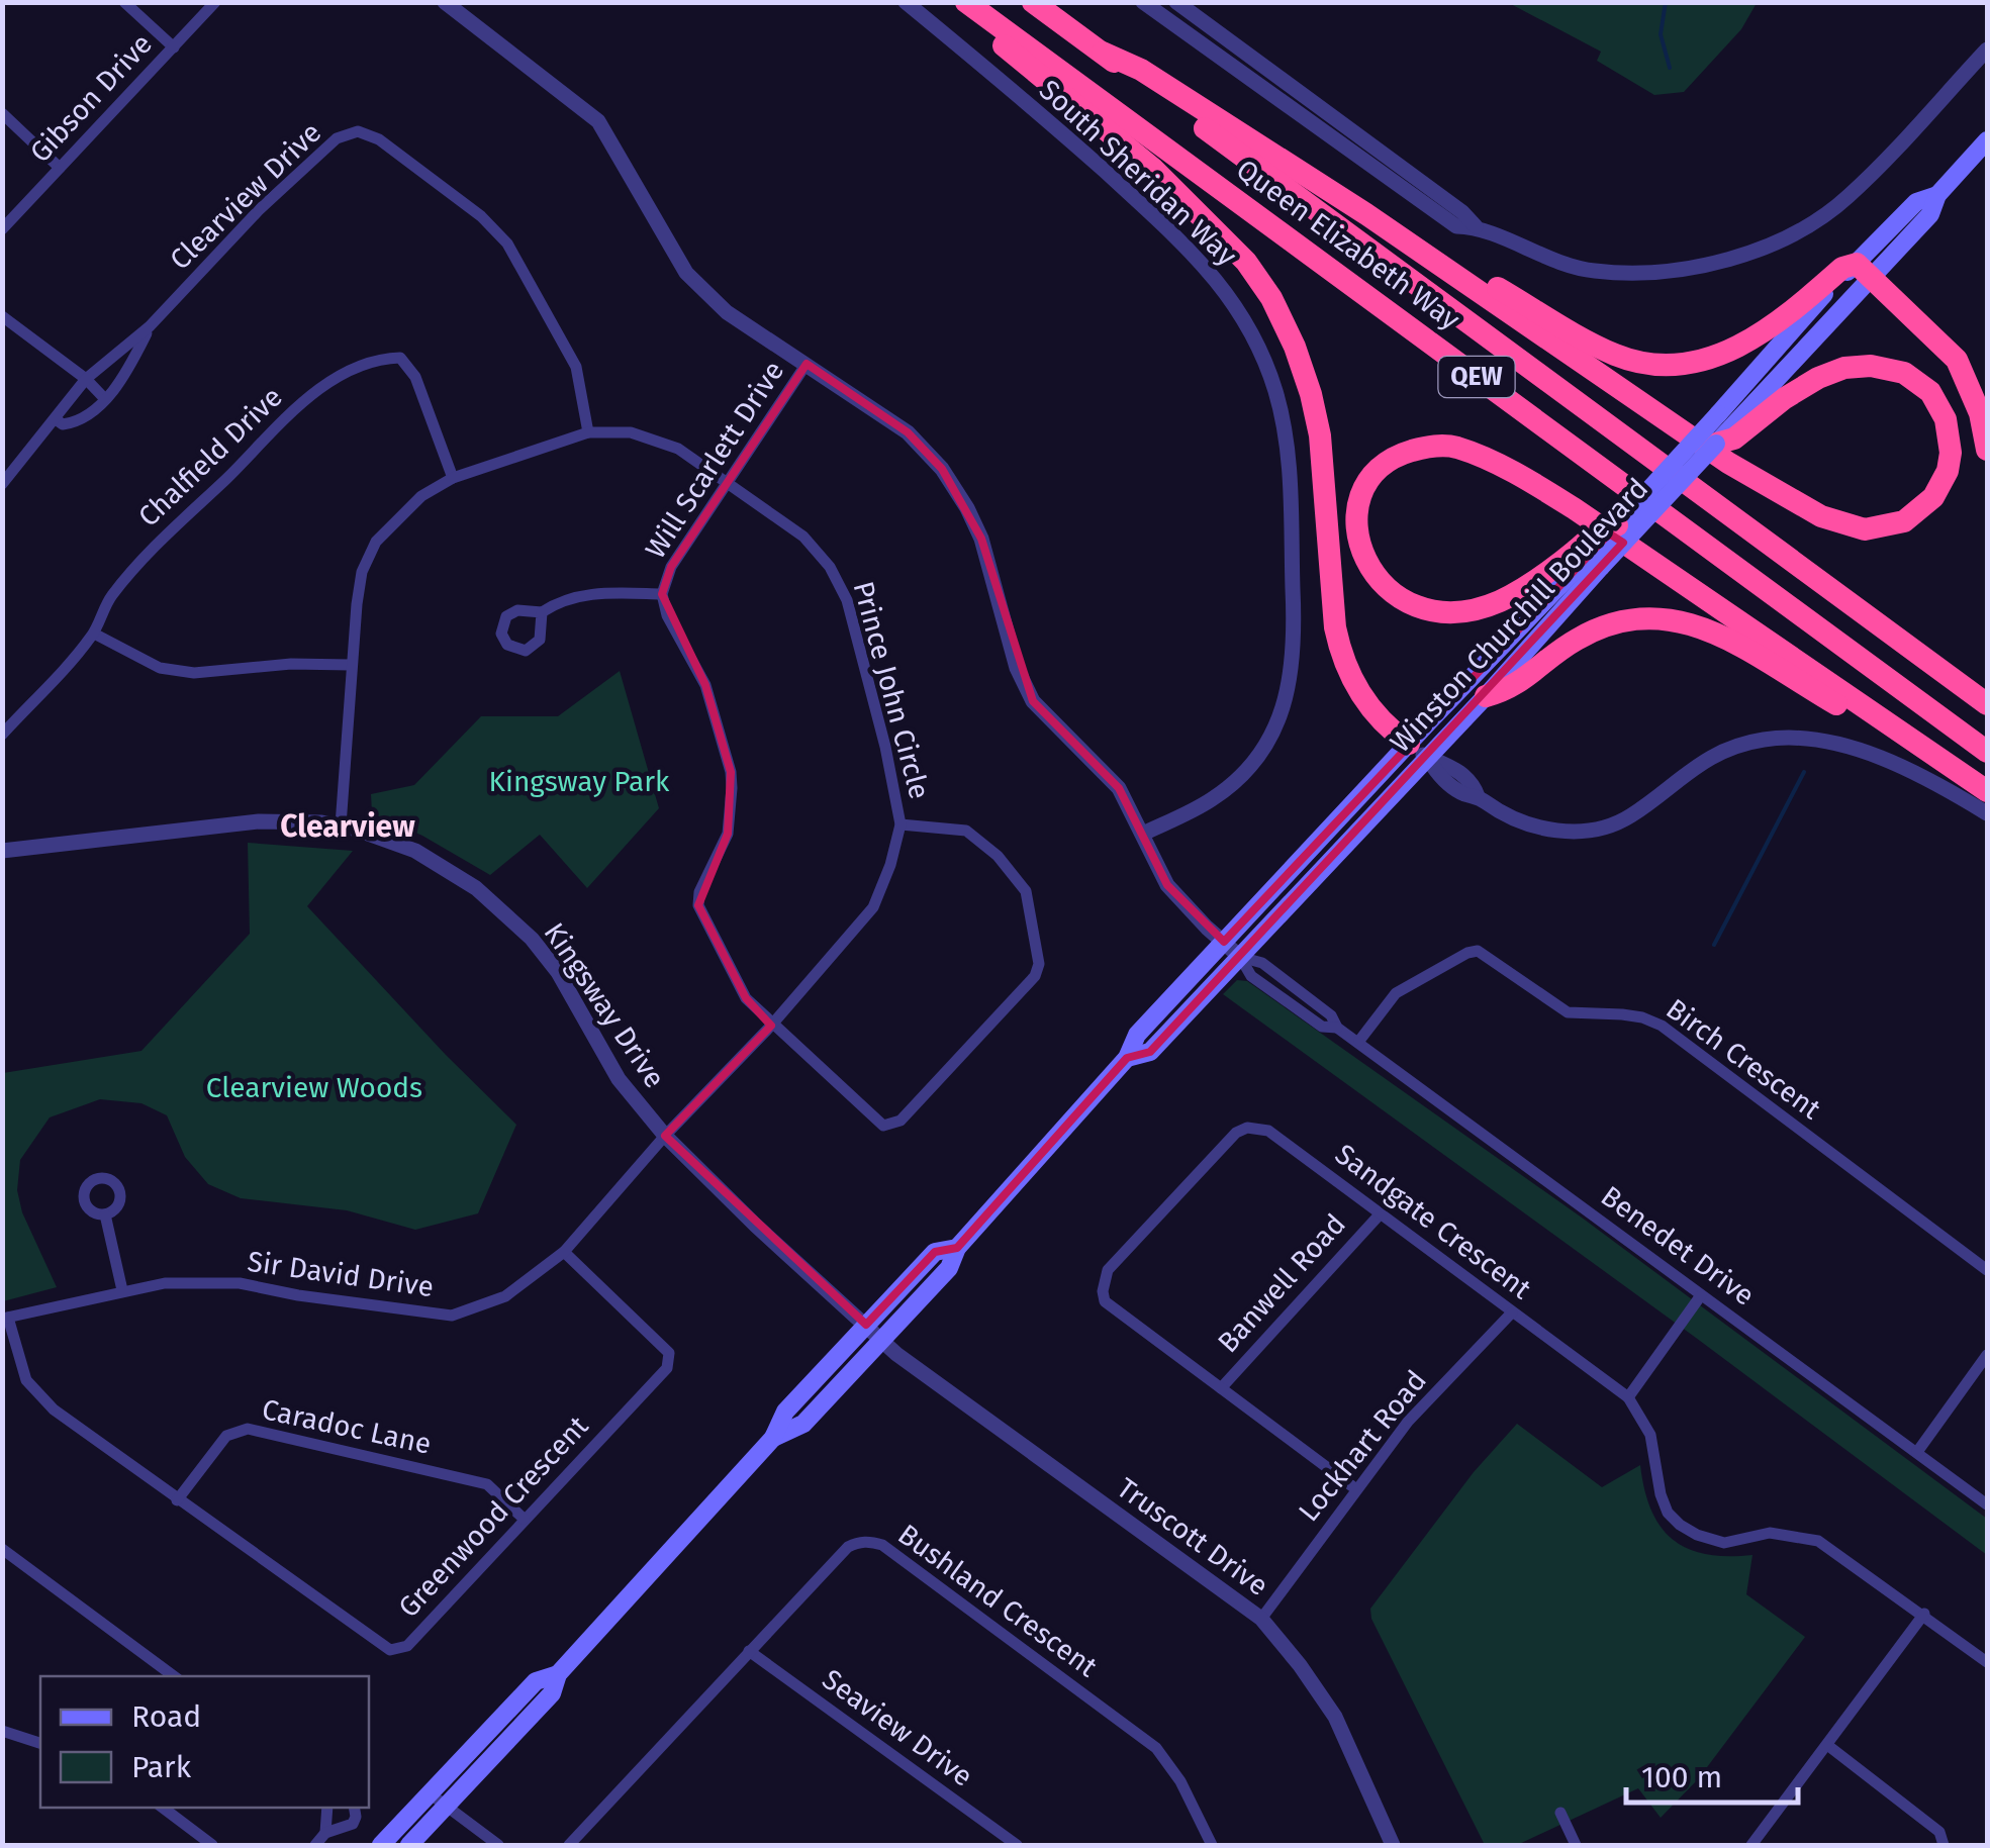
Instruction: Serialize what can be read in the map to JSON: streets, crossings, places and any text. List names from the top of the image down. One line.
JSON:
{"streets":{"highway":["Queen Elizabeth Way","QEW"],"main road":["Winston Churchill Boulevard"],"street":["Gibson Drive","South Sheridan Way","Clearview Drive","Chalfield Drive","Will Scarlett Drive","Prince John Circle","Kingsway Drive","Birch Crescent","Sandgate Crescent","Benedet Drive","Sir David Drive","Banwell Road","Caradoc Lane","Lockhart Road","Greenwood Crescent","Truscott Drive","Bushland Crescent","Seaview Drive"]},"crossings":[["Clearview Drive","Prince John Circle"],["Chalfield Drive","Prince John Circle"],["Will Scarlett Drive","Prince John Circle"],["Winston Churchill Boulevard","Kingsway Drive"],["Winston Churchill Boulevard","Benedet Drive"],["Winston Churchill Boulevard","Truscott Drive"],["Prince John Circle","Kingsway Drive"],["Prince John Circle","Sir David Drive"],["Kingsway Drive","Sir David Drive"],["Kingsway Drive","Truscott Drive"],["Birch Crescent","Benedet Drive"],["Sandgate Crescent","Banwell Road"],["Sandgate Crescent","Lockhart Road"],["Sir David Drive","Greenwood Crescent"],["Caradoc Lane","Greenwood Crescent"],["Lockhart Road","Truscott Drive"],["Bushland Crescent","Seaview Drive"]],"districts":["Clearview"],"parks":["Kingsway Park","Clearview Woods"],"legend":["Road","Park"],"scale_bar":"100 m"}
